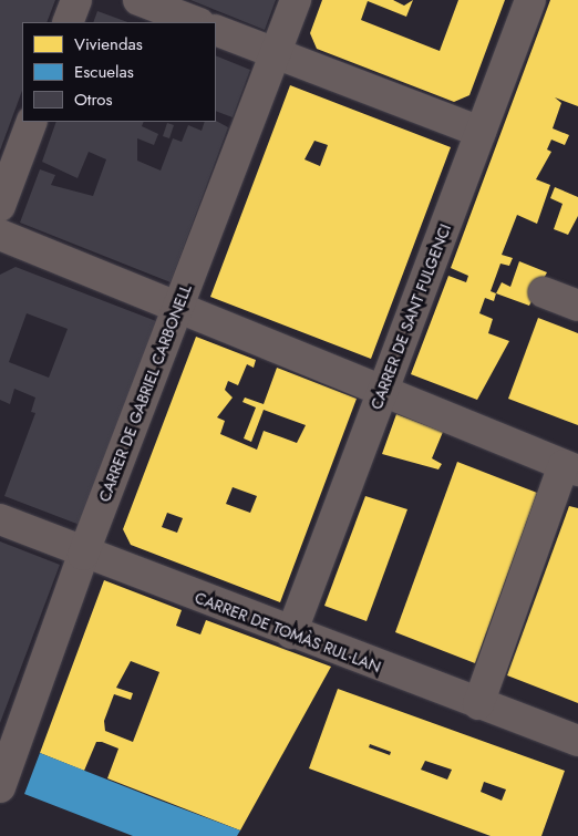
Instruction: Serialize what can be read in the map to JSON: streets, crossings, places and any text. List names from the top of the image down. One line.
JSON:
{"streets":{"street":["CARRER DE SANT FULGENCI","CARRER DE GABRIEL CARBONELL","CARRER DE TOMÀS RUL·LAN"]},"crossings":[["CARRER DE SANT FULGENCI","CARRER DE TOMÀS RUL·LAN"],["CARRER DE GABRIEL CARBONELL","CARRER DE TOMÀS RUL·LAN"]],"legend":["Viviendas","Escuelas","Otros"]}
